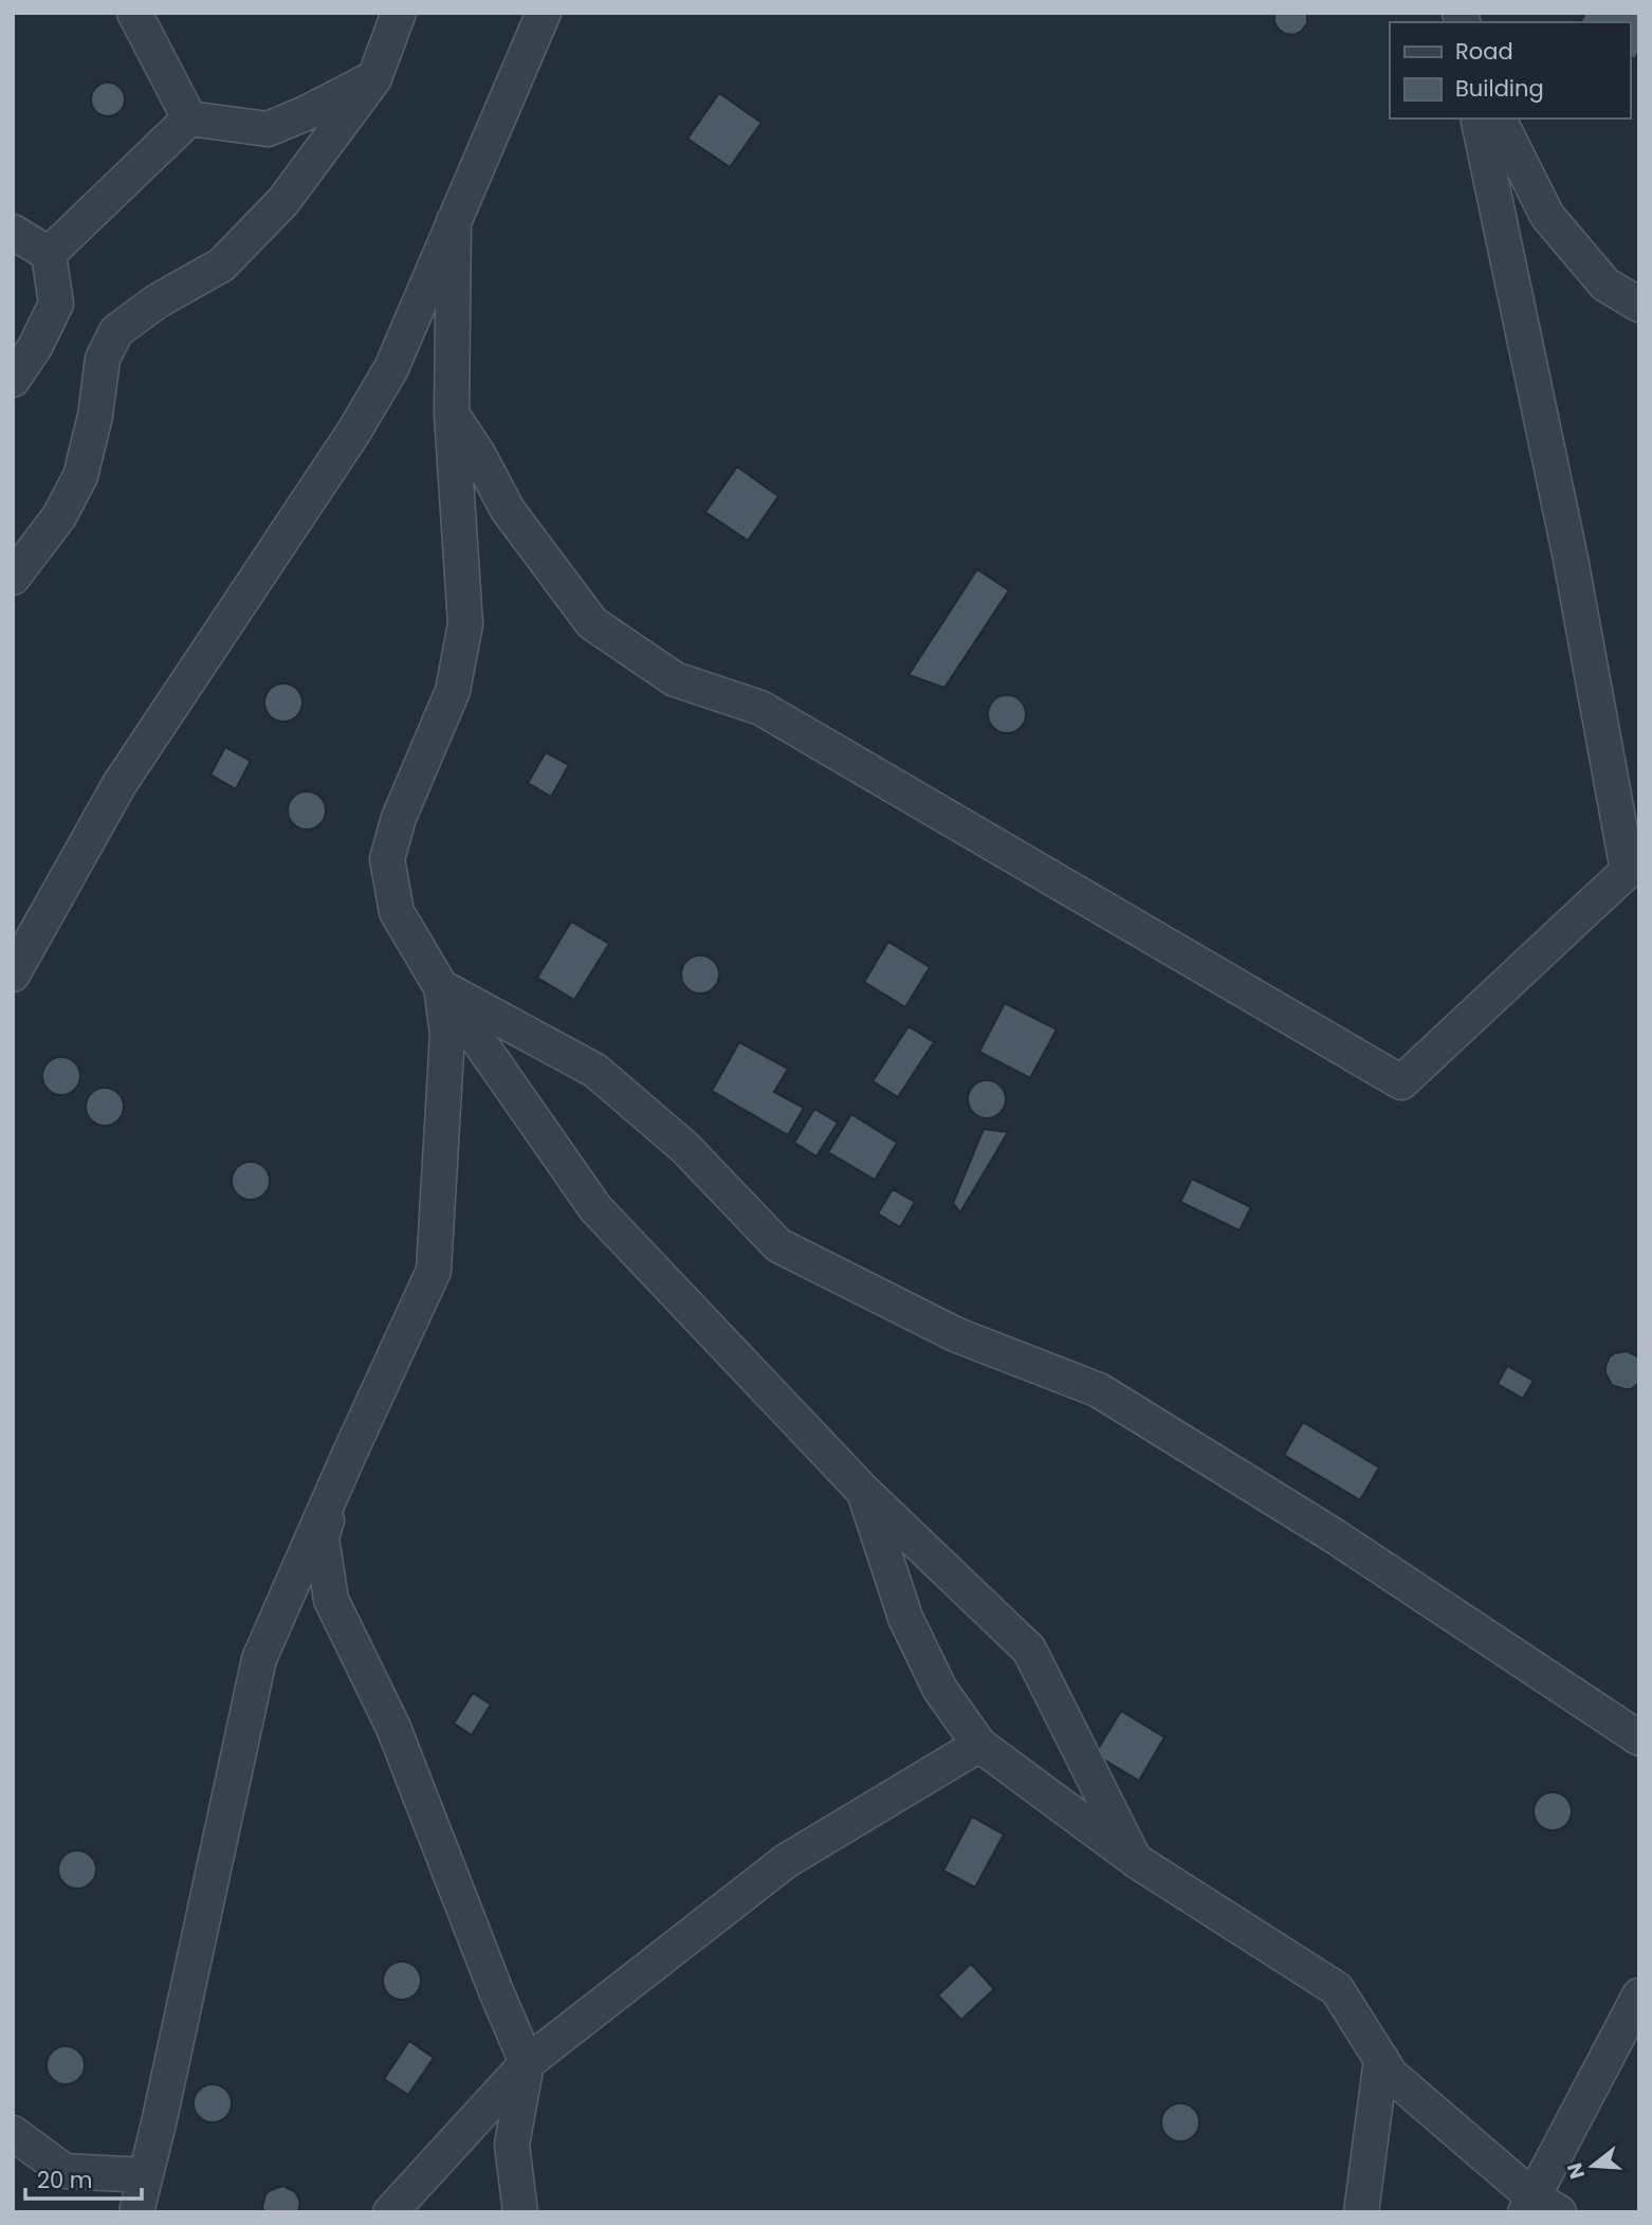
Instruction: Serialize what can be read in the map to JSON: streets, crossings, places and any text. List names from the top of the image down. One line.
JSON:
{"legend":["Road","Building"],"scale_bar":"20 m","north":"left"}
